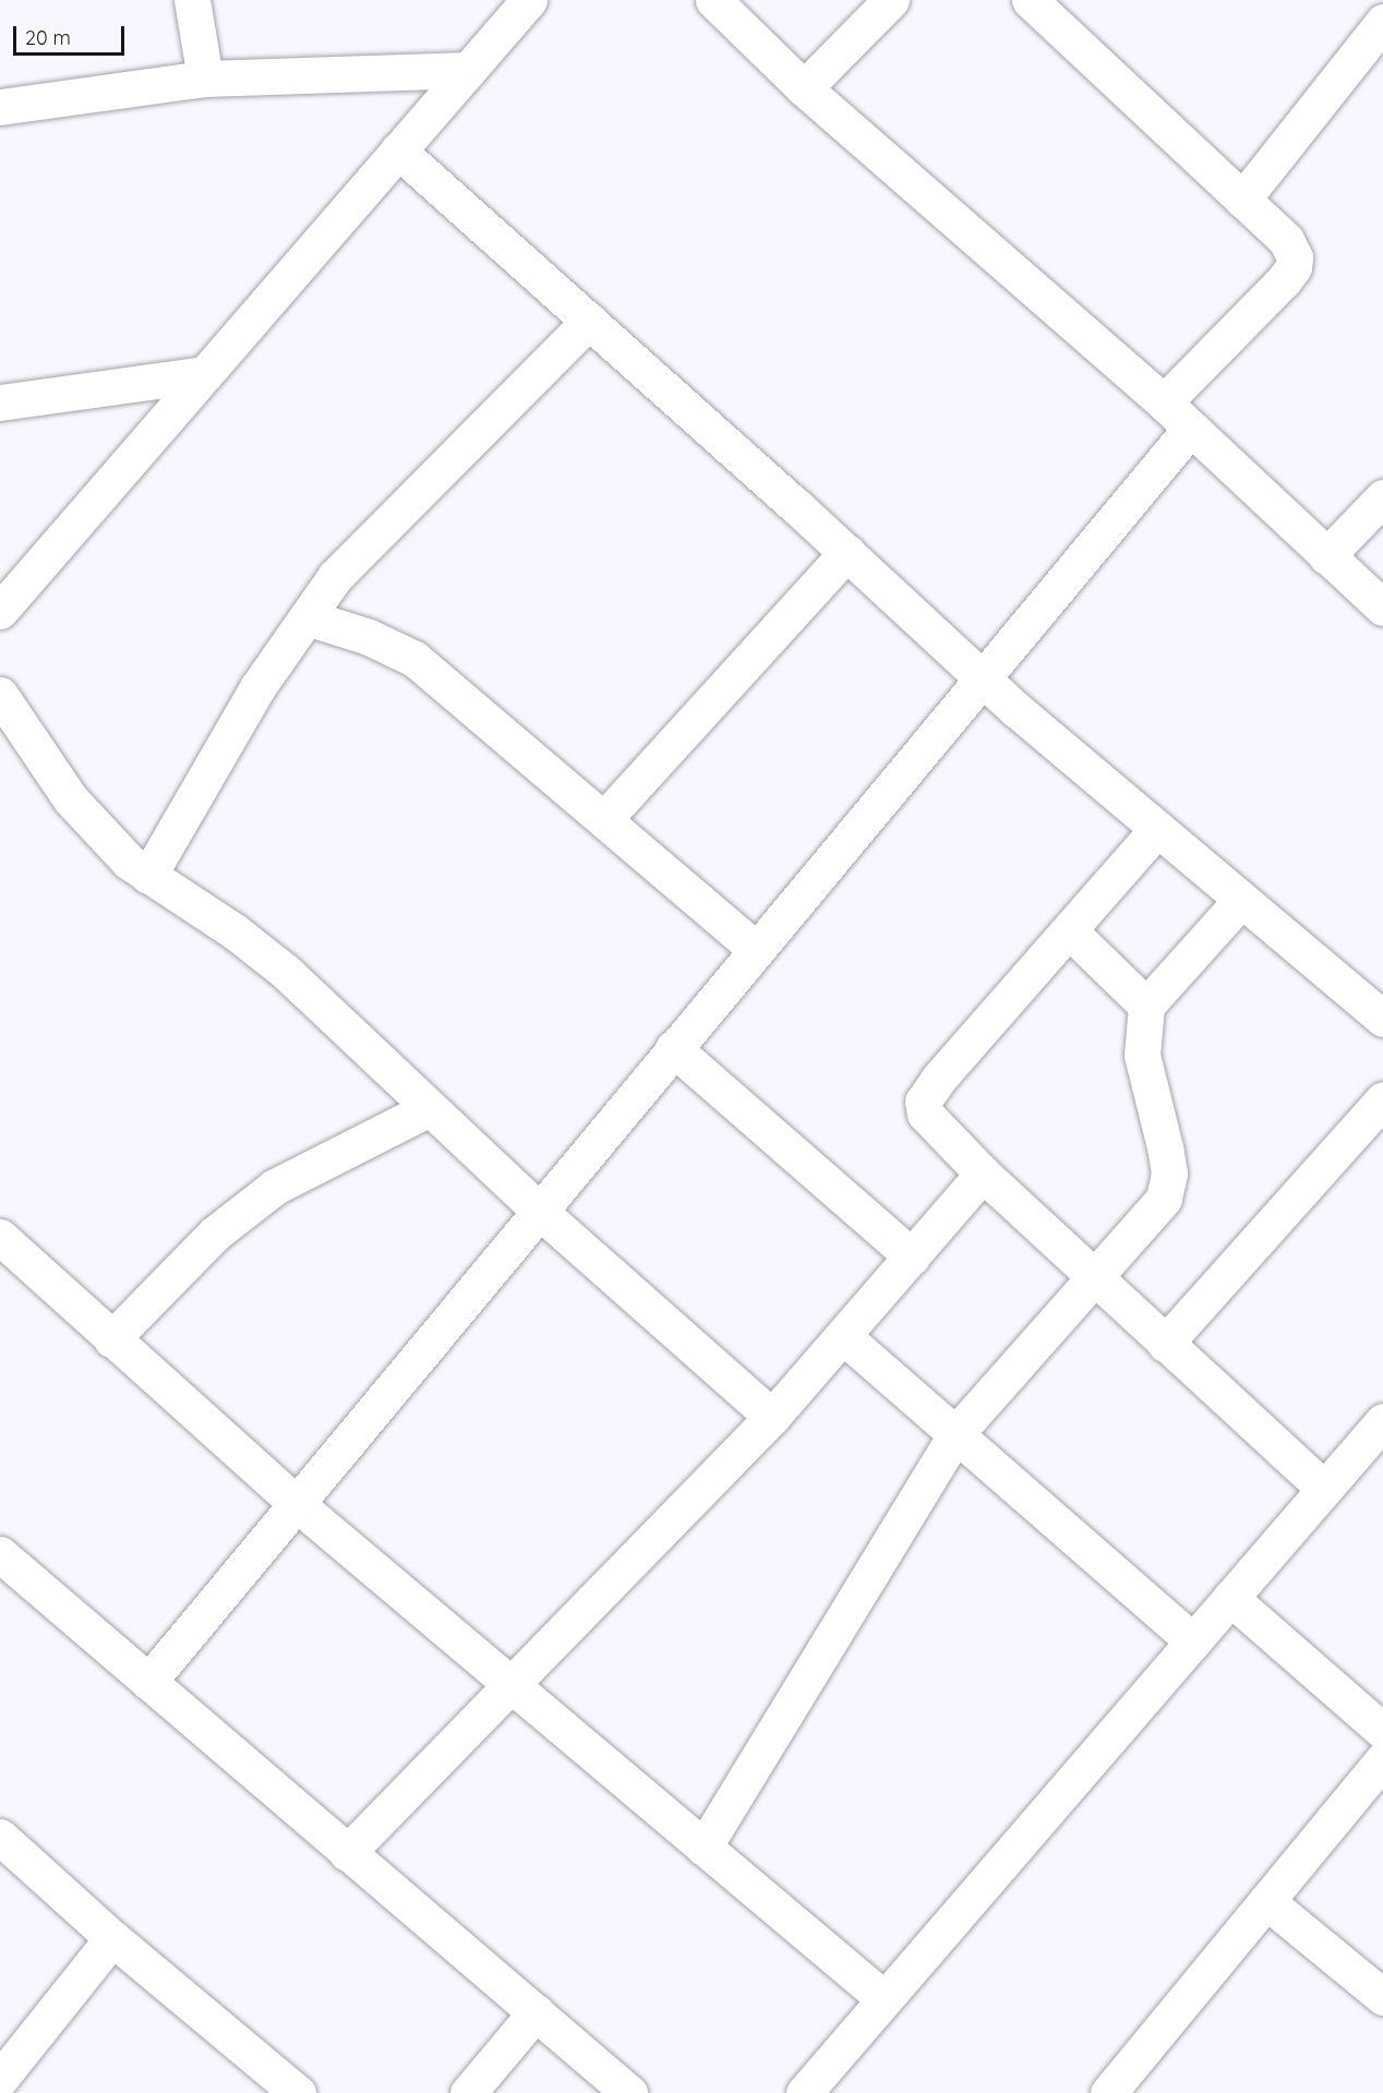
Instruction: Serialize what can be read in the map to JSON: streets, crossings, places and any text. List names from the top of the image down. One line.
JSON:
{"scale_bar":"20 m"}
